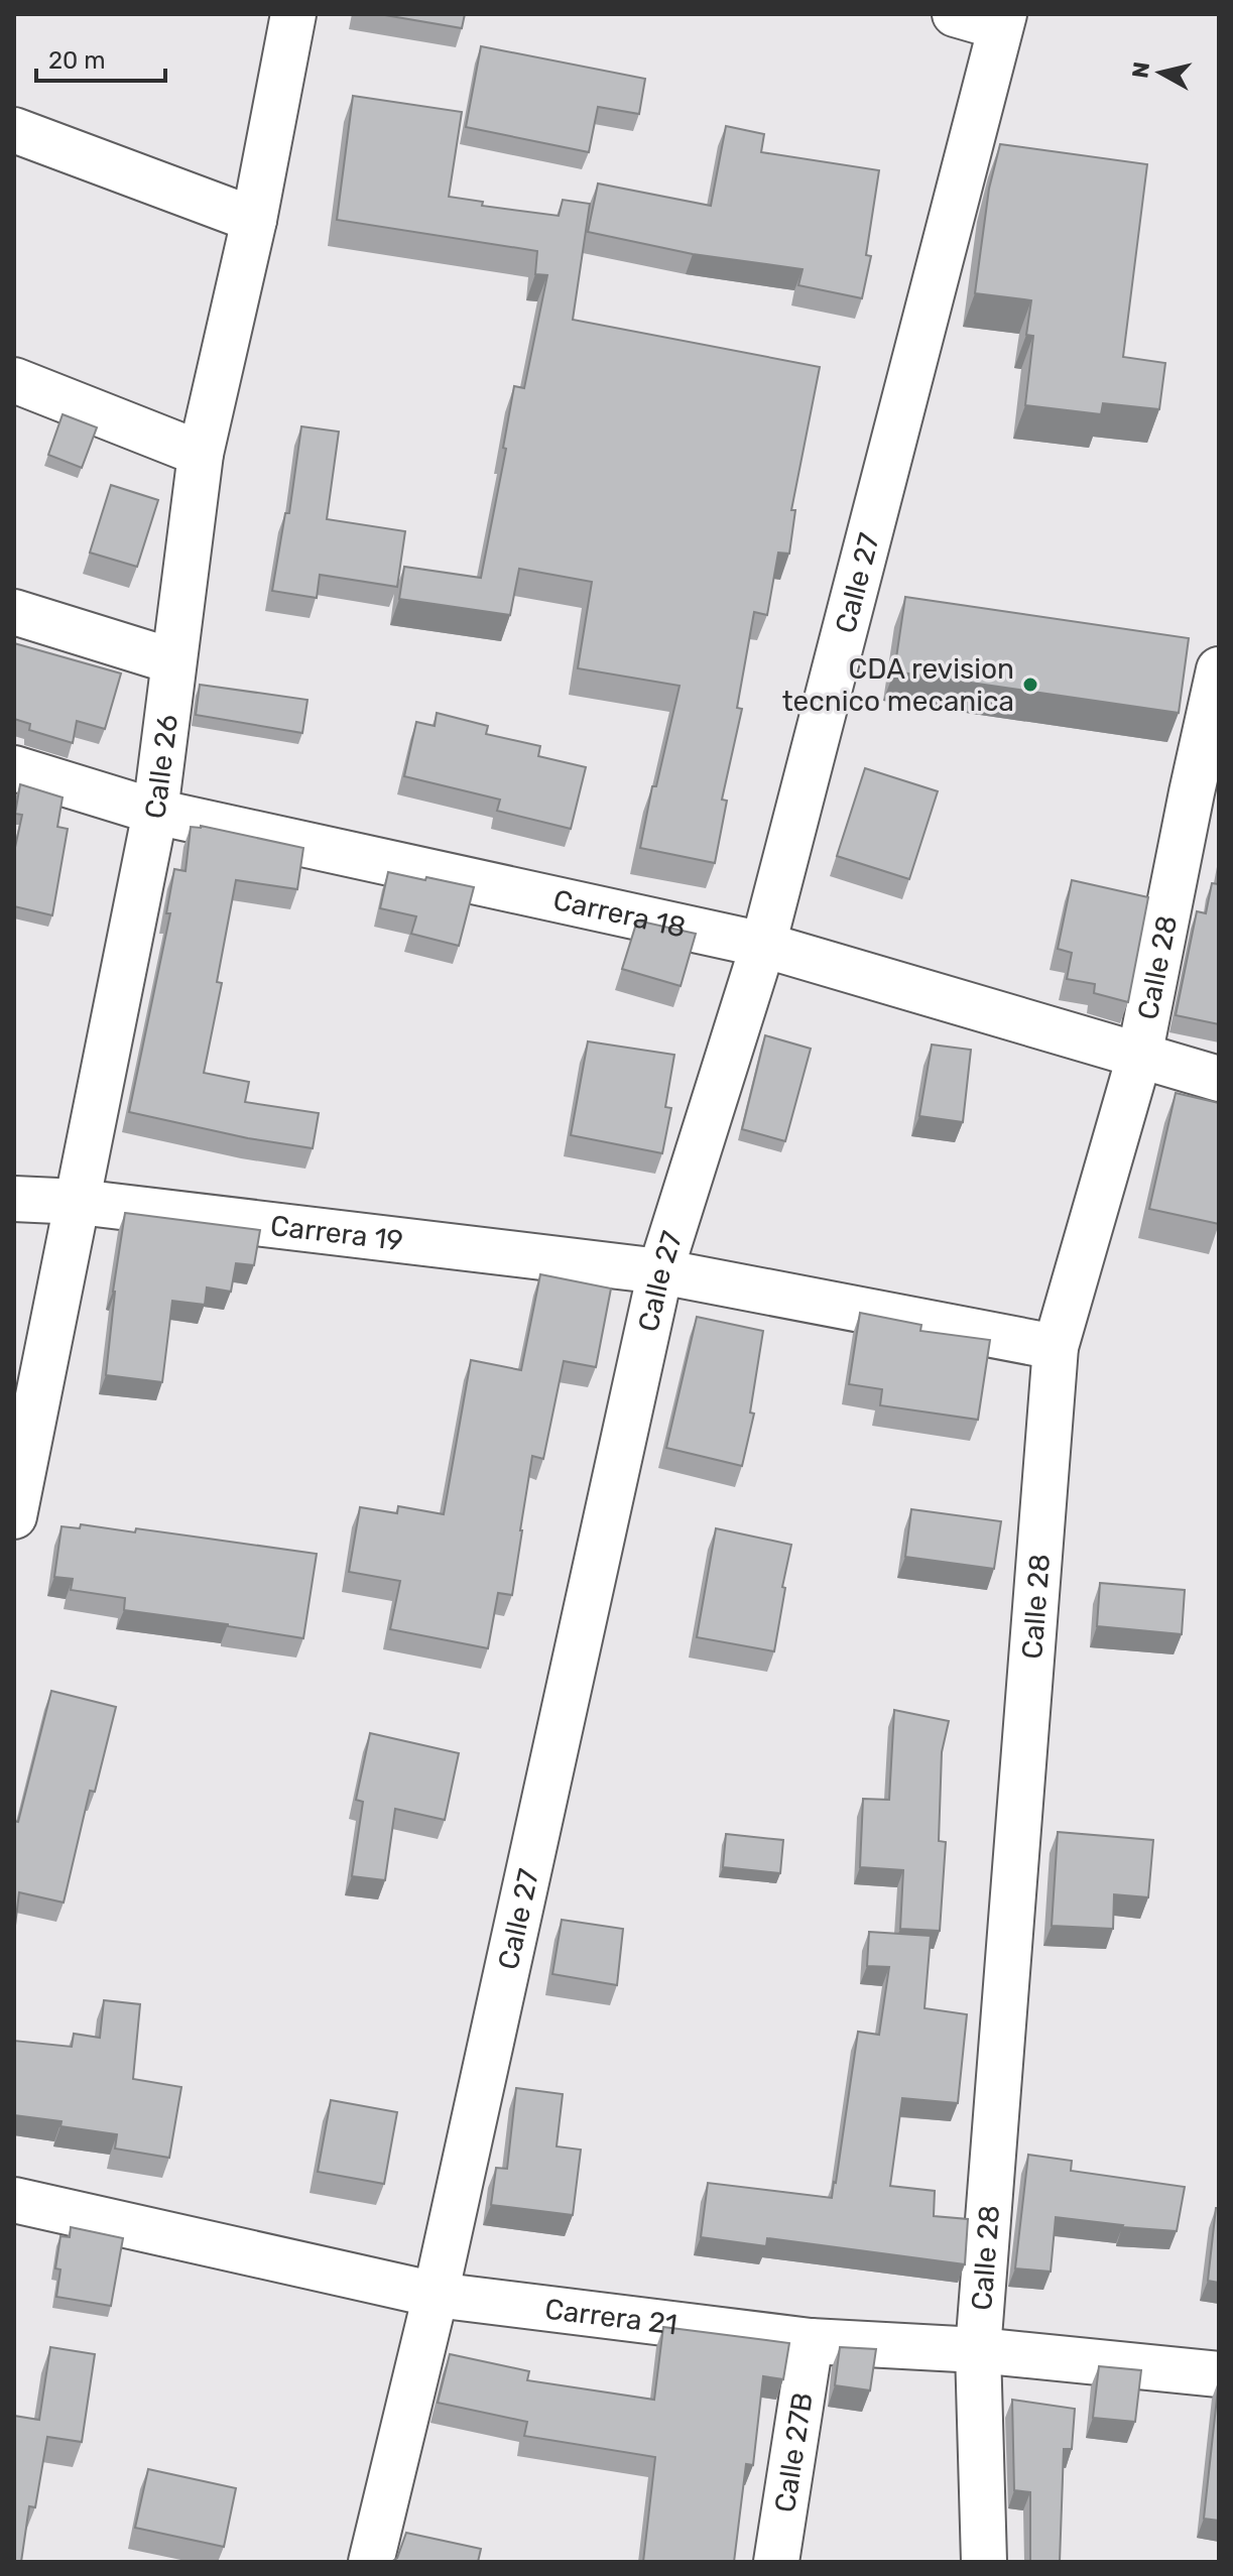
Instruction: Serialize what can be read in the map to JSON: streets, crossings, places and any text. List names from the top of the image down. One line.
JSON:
{"streets":{"street":["Calle 27","Calle 26","Carrera 18","Calle 28","Carrera 19","Carrera 21","Calle 27B"]},"crossings":[["Calle 27","Carrera 18"],["Calle 27","Carrera 19"],["Calle 27","Carrera 21"],["Calle 26","Carrera 18"],["Calle 26","Carrera 19"],["Carrera 18","Calle 28"],["Calle 28","Carrera 19"],["Calle 28","Carrera 21"],["Carrera 21","Calle 27B"]],"places":["CDA revision tecnico mecanica"],"scale_bar":"20 m","north":"left"}
